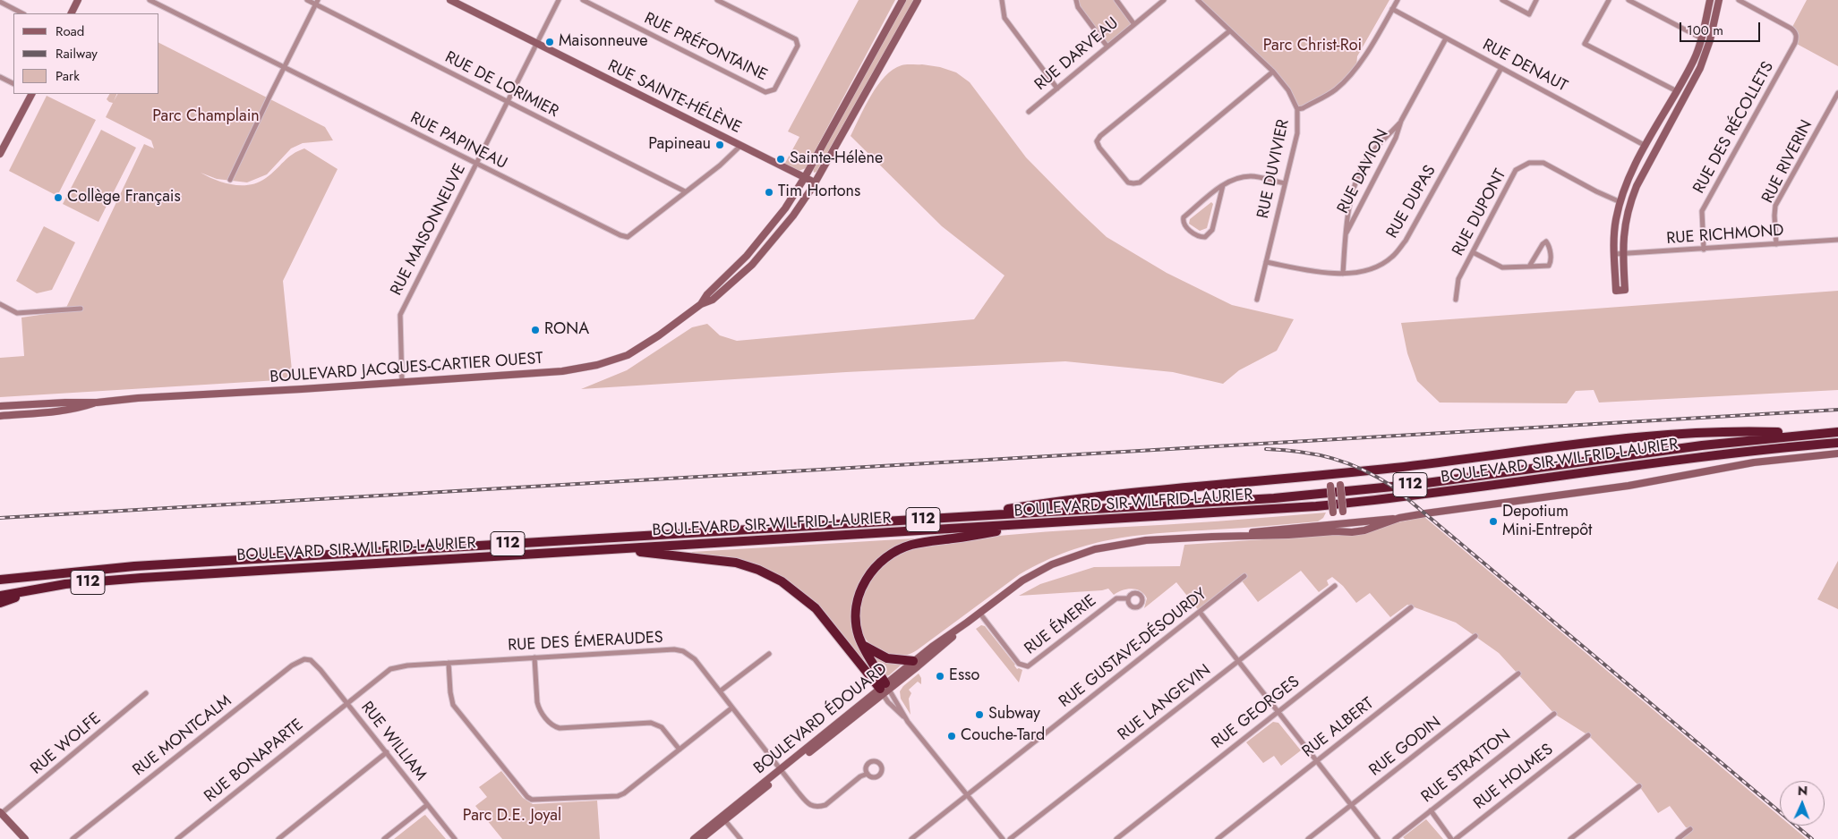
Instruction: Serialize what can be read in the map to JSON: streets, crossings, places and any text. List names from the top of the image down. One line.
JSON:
{"streets":{"highway":["BOULEVARD SIR-WILFRID-LAURIER","112"],"street":["RUE PRÉFONTAINE","RUE DARVEAU","RUE DENAUT","RUE DE LORIMIER","RUE SAINTE-HÉLÈNE","RUE DES RÉCOLLETS","RUE PAPINEAU","RUE RIVERIN","RUE DUVIVIER","RUE DAVION","RUE DUPAS","RUE DUPONT","RUE MAISONNEUVE","RUE RICHMOND","BOULEVARD JACQUES-CARTIER OUEST","RUE ÉMERIE","RUE DES ÉMERAUDES","RUE GUSTAVE-DÉSOURDY","RUE LANGEVIN","RUE GEORGES","BOULEVARD ÉDOUARD","RUE ALBERT","RUE MONTCALM","RUE WILLIAM","RUE WOLFE","RUE GODIN","RUE BONAPARTE","RUE STRATTON","RUE HOLMES"]},"crossings":[["RUE DENAUT","RUE DAVION"],["RUE DENAUT","RUE DUPAS"],["RUE DE LORIMIER","RUE PAPINEAU"],["RUE DE LORIMIER","RUE MAISONNEUVE"],["RUE SAINTE-HÉLÈNE","RUE PAPINEAU"],["RUE SAINTE-HÉLÈNE","RUE MAISONNEUVE"],["RUE SAINTE-HÉLÈNE","BOULEVARD JACQUES-CARTIER OUEST"],["RUE DES RÉCOLLETS","RUE RICHMOND"],["RUE PAPINEAU","RUE MAISONNEUVE"],["RUE RIVERIN","RUE RICHMOND"],["RUE DUVIVIER","RUE DUPAS"],["RUE DAVION","RUE DUPAS"],["RUE MAISONNEUVE","BOULEVARD JACQUES-CARTIER OUEST"],["BOULEVARD SIR-WILFRID-LAURIER","BOULEVARD ÉDOUARD"],["RUE ÉMERIE","BOULEVARD ÉDOUARD"],["RUE DES ÉMERAUDES","BOULEVARD ÉDOUARD"],["RUE DES ÉMERAUDES","RUE WILLIAM"],["RUE DES ÉMERAUDES","RUE BONAPARTE"],["RUE MONTCALM","RUE WILLIAM"],["RUE WILLIAM","RUE BONAPARTE"]],"parks":["Parc Christ-Roi","Parc Champlain","Parc D.E. Joyal"],"places":["Maisonneuve","Papineau","Sainte-Hélène","Tim Hortons","Collège Français","RONA","Depotium Mini-Entrepôt","Esso","Subway","Couche-Tard"],"legend":["Road","Railway","Park"],"scale_bar":"100 m","north":"top"}
